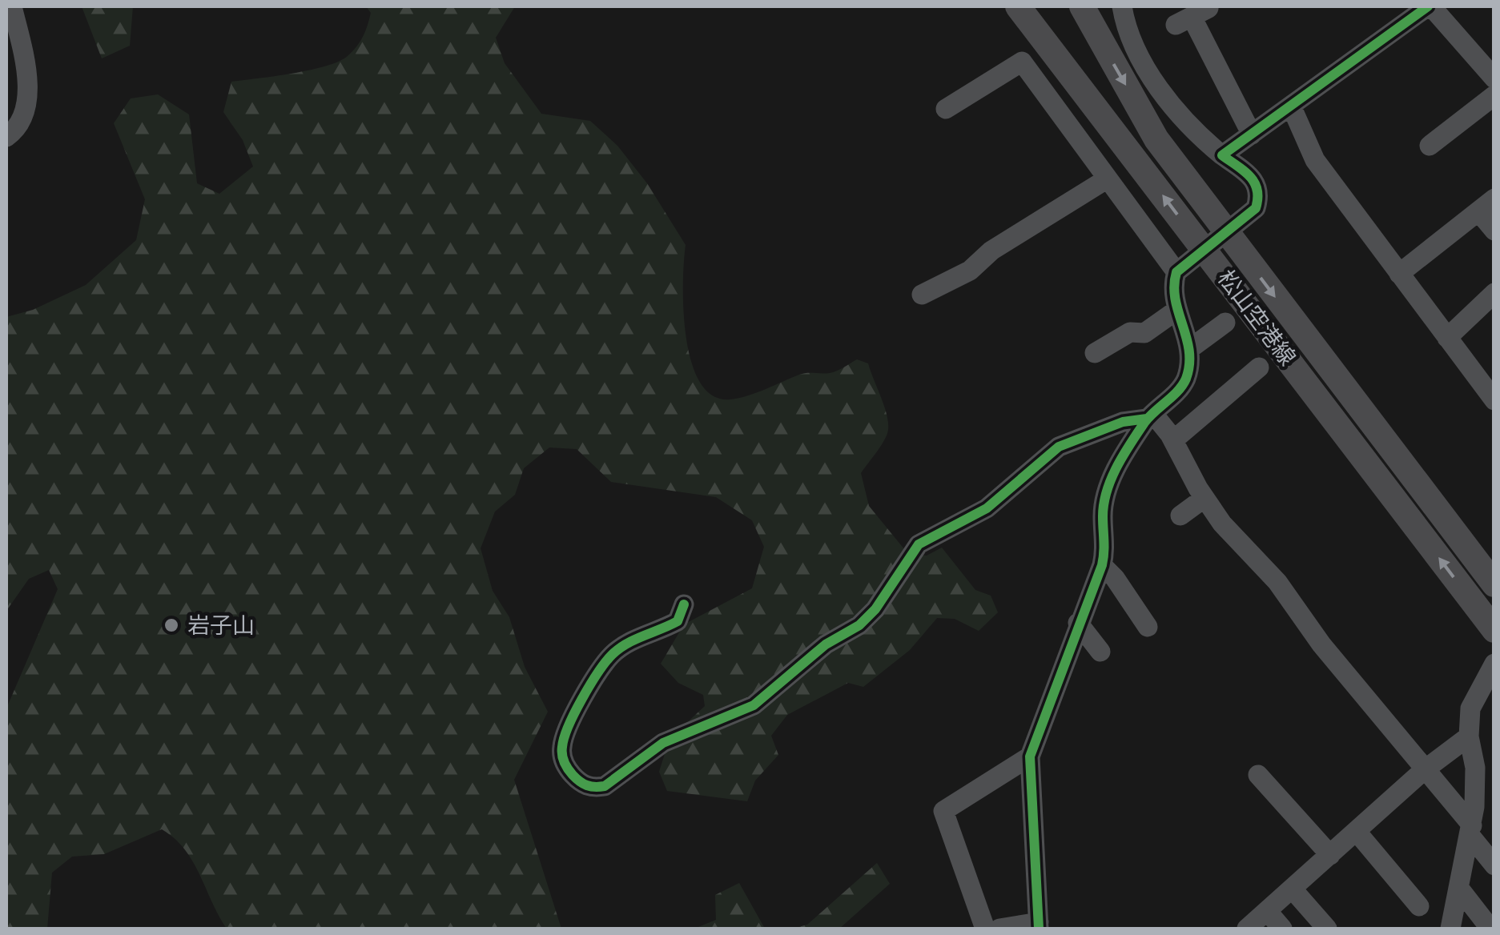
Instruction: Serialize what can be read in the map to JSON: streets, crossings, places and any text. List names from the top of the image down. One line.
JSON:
{"streets":{"main road":["松山空港線"]},"places":["岩子山"]}
